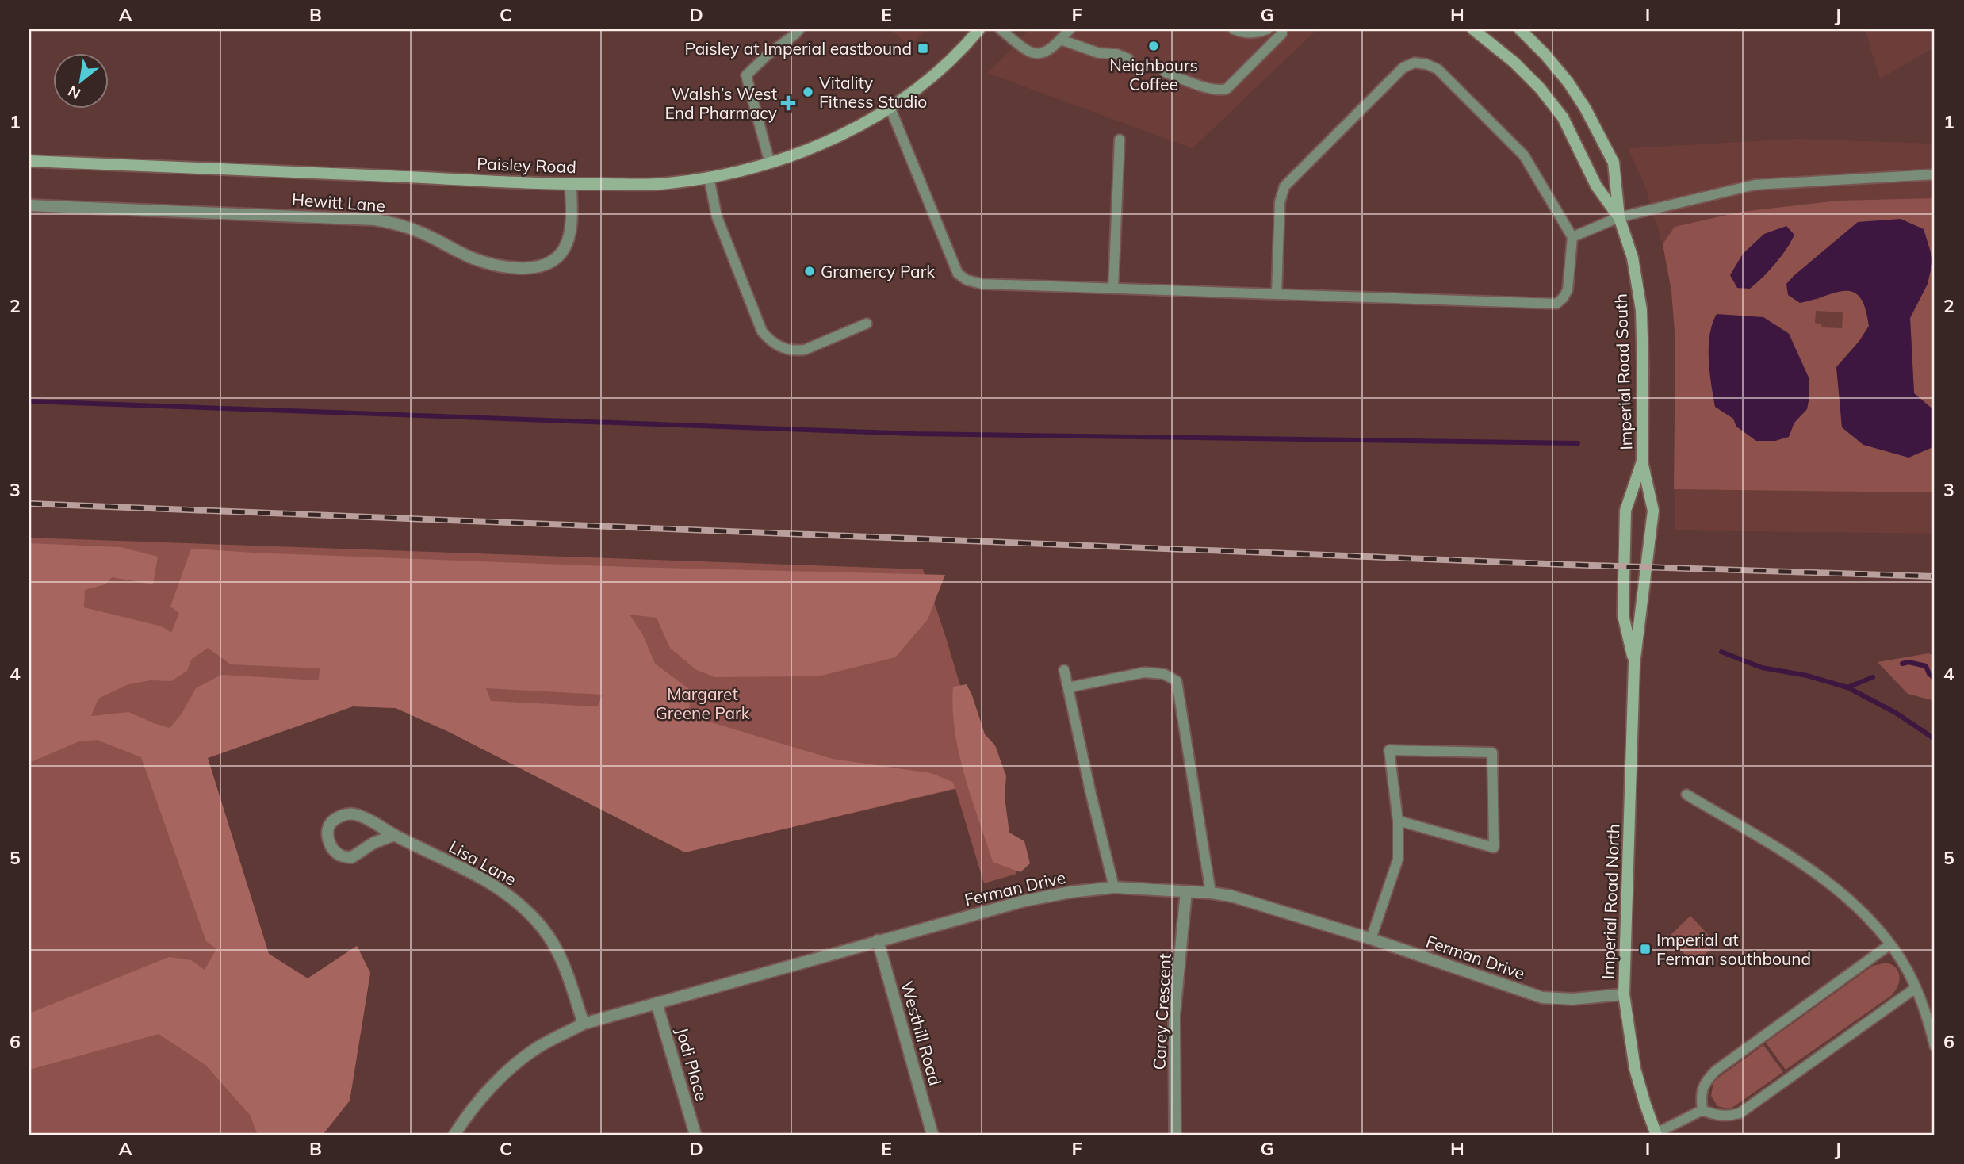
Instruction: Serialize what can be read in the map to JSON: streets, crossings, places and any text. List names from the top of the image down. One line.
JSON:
{"streets":{"street":["Paisley Road","Hewitt Lane","Imperial Road South","Lisa Lane","Ferman Drive","Imperial Road North","Carey Crescent","Westhill Road","Jodi Place"]},"crossings":[["Paisley Road","Hewitt Lane"],["Imperial Road South","Imperial Road North"],["Lisa Lane","Ferman Drive"],["Ferman Drive","Imperial Road North"],["Ferman Drive","Carey Crescent"],["Ferman Drive","Westhill Road"],["Ferman Drive","Jodi Place"]],"parks":["Margaret Greene Park"],"places":{"other":["Neighbours Coffee","Vitality Fitness Studio","Gramercy Park"],"transit":["Paisley at Imperial eastbound","Imperial at Ferman southbound"],"health":["Walsh’s West End Pharmacy"]},"north":"bottom left","grid":{"columns":["A","B","C","D","E","F","G","H","I","J"],"rows":["1","2","3","4","5","6"]}}
